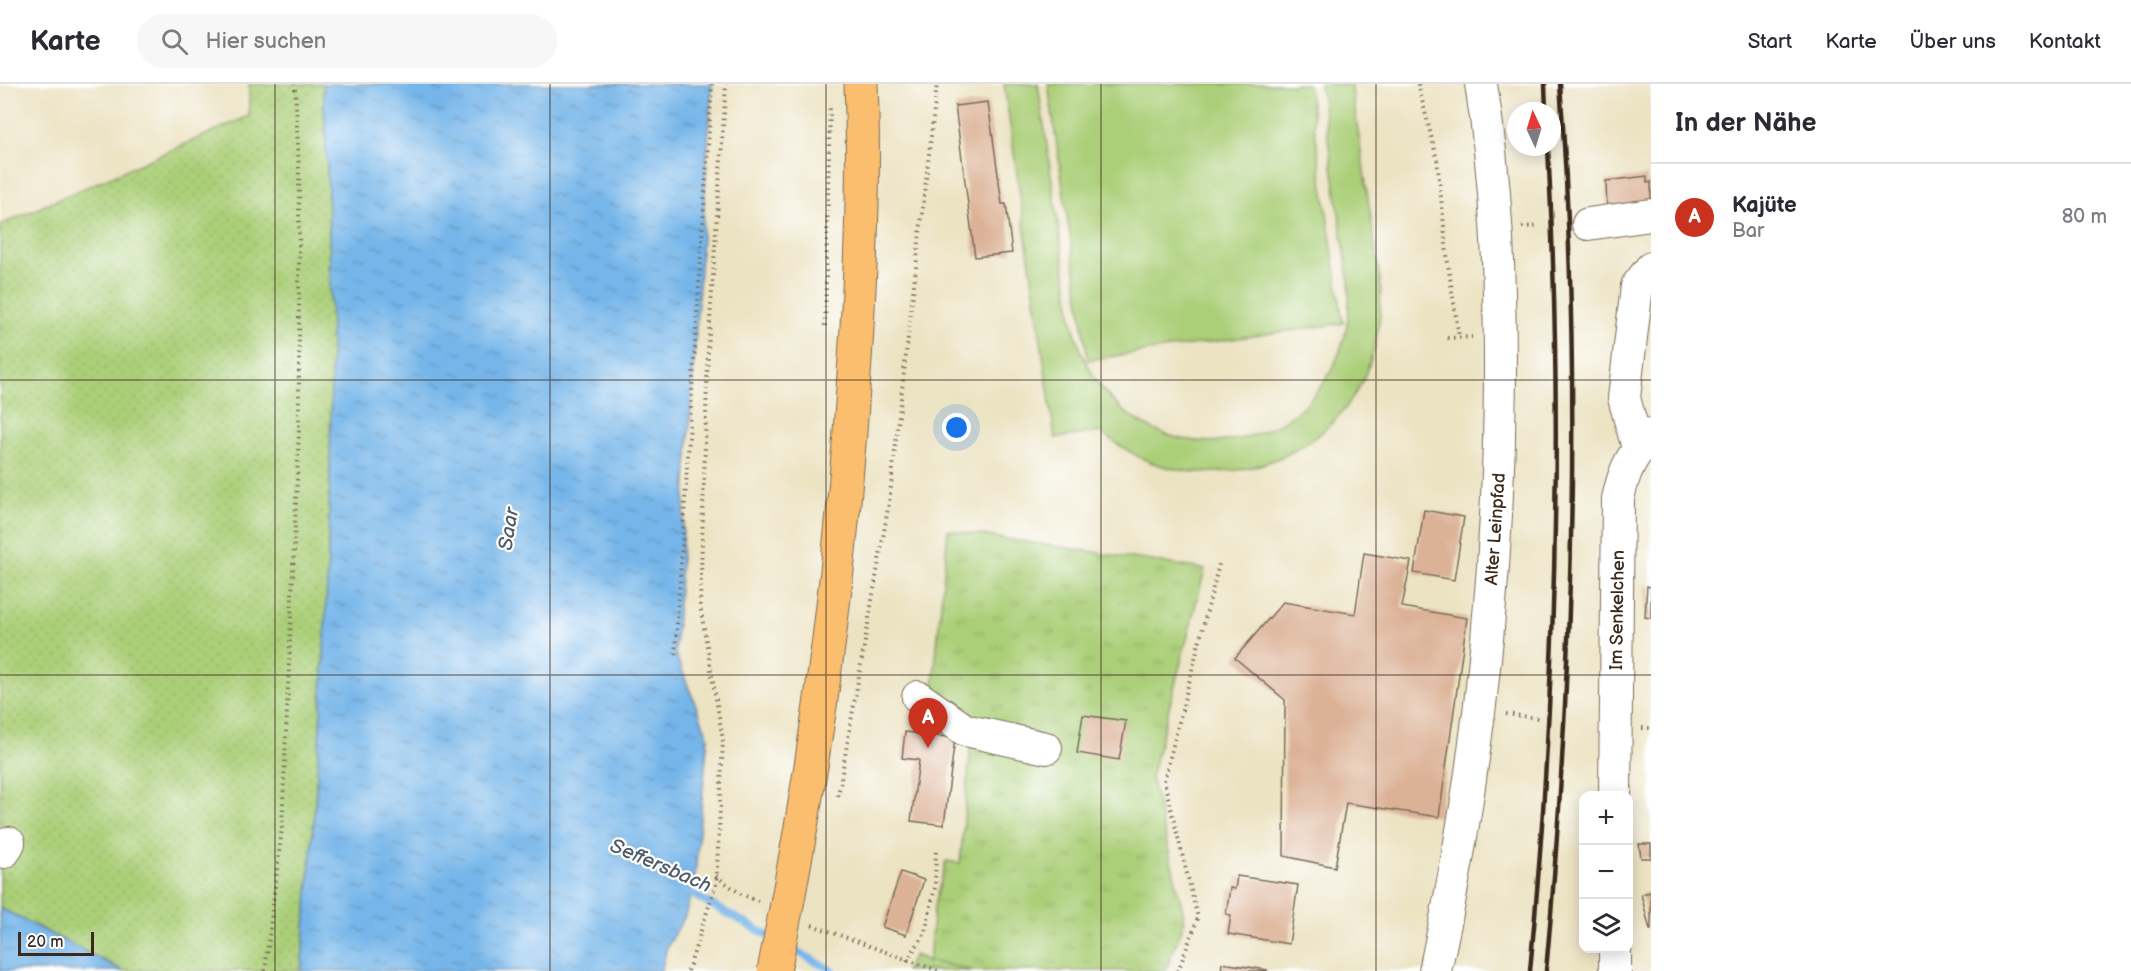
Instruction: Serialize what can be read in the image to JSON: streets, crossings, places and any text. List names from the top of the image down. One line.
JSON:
{"streets":{"street":["Alter Leinpfad","Im Senkelchen"]},"water":["Saar","Seffersbach"],"scale_bar":"20 m","north":"top","page":{"header":"Karte","search":"Hier suchen","nav":["Start","Karte","Über uns","Kontakt"],"heading":"In der Nähe","list":[{"mark":"A","name":"Kajüte","note":"Bar","value":"80 m"}],"pins":"A","map_buttons":["+","−"],"scale":"20 m"}}
